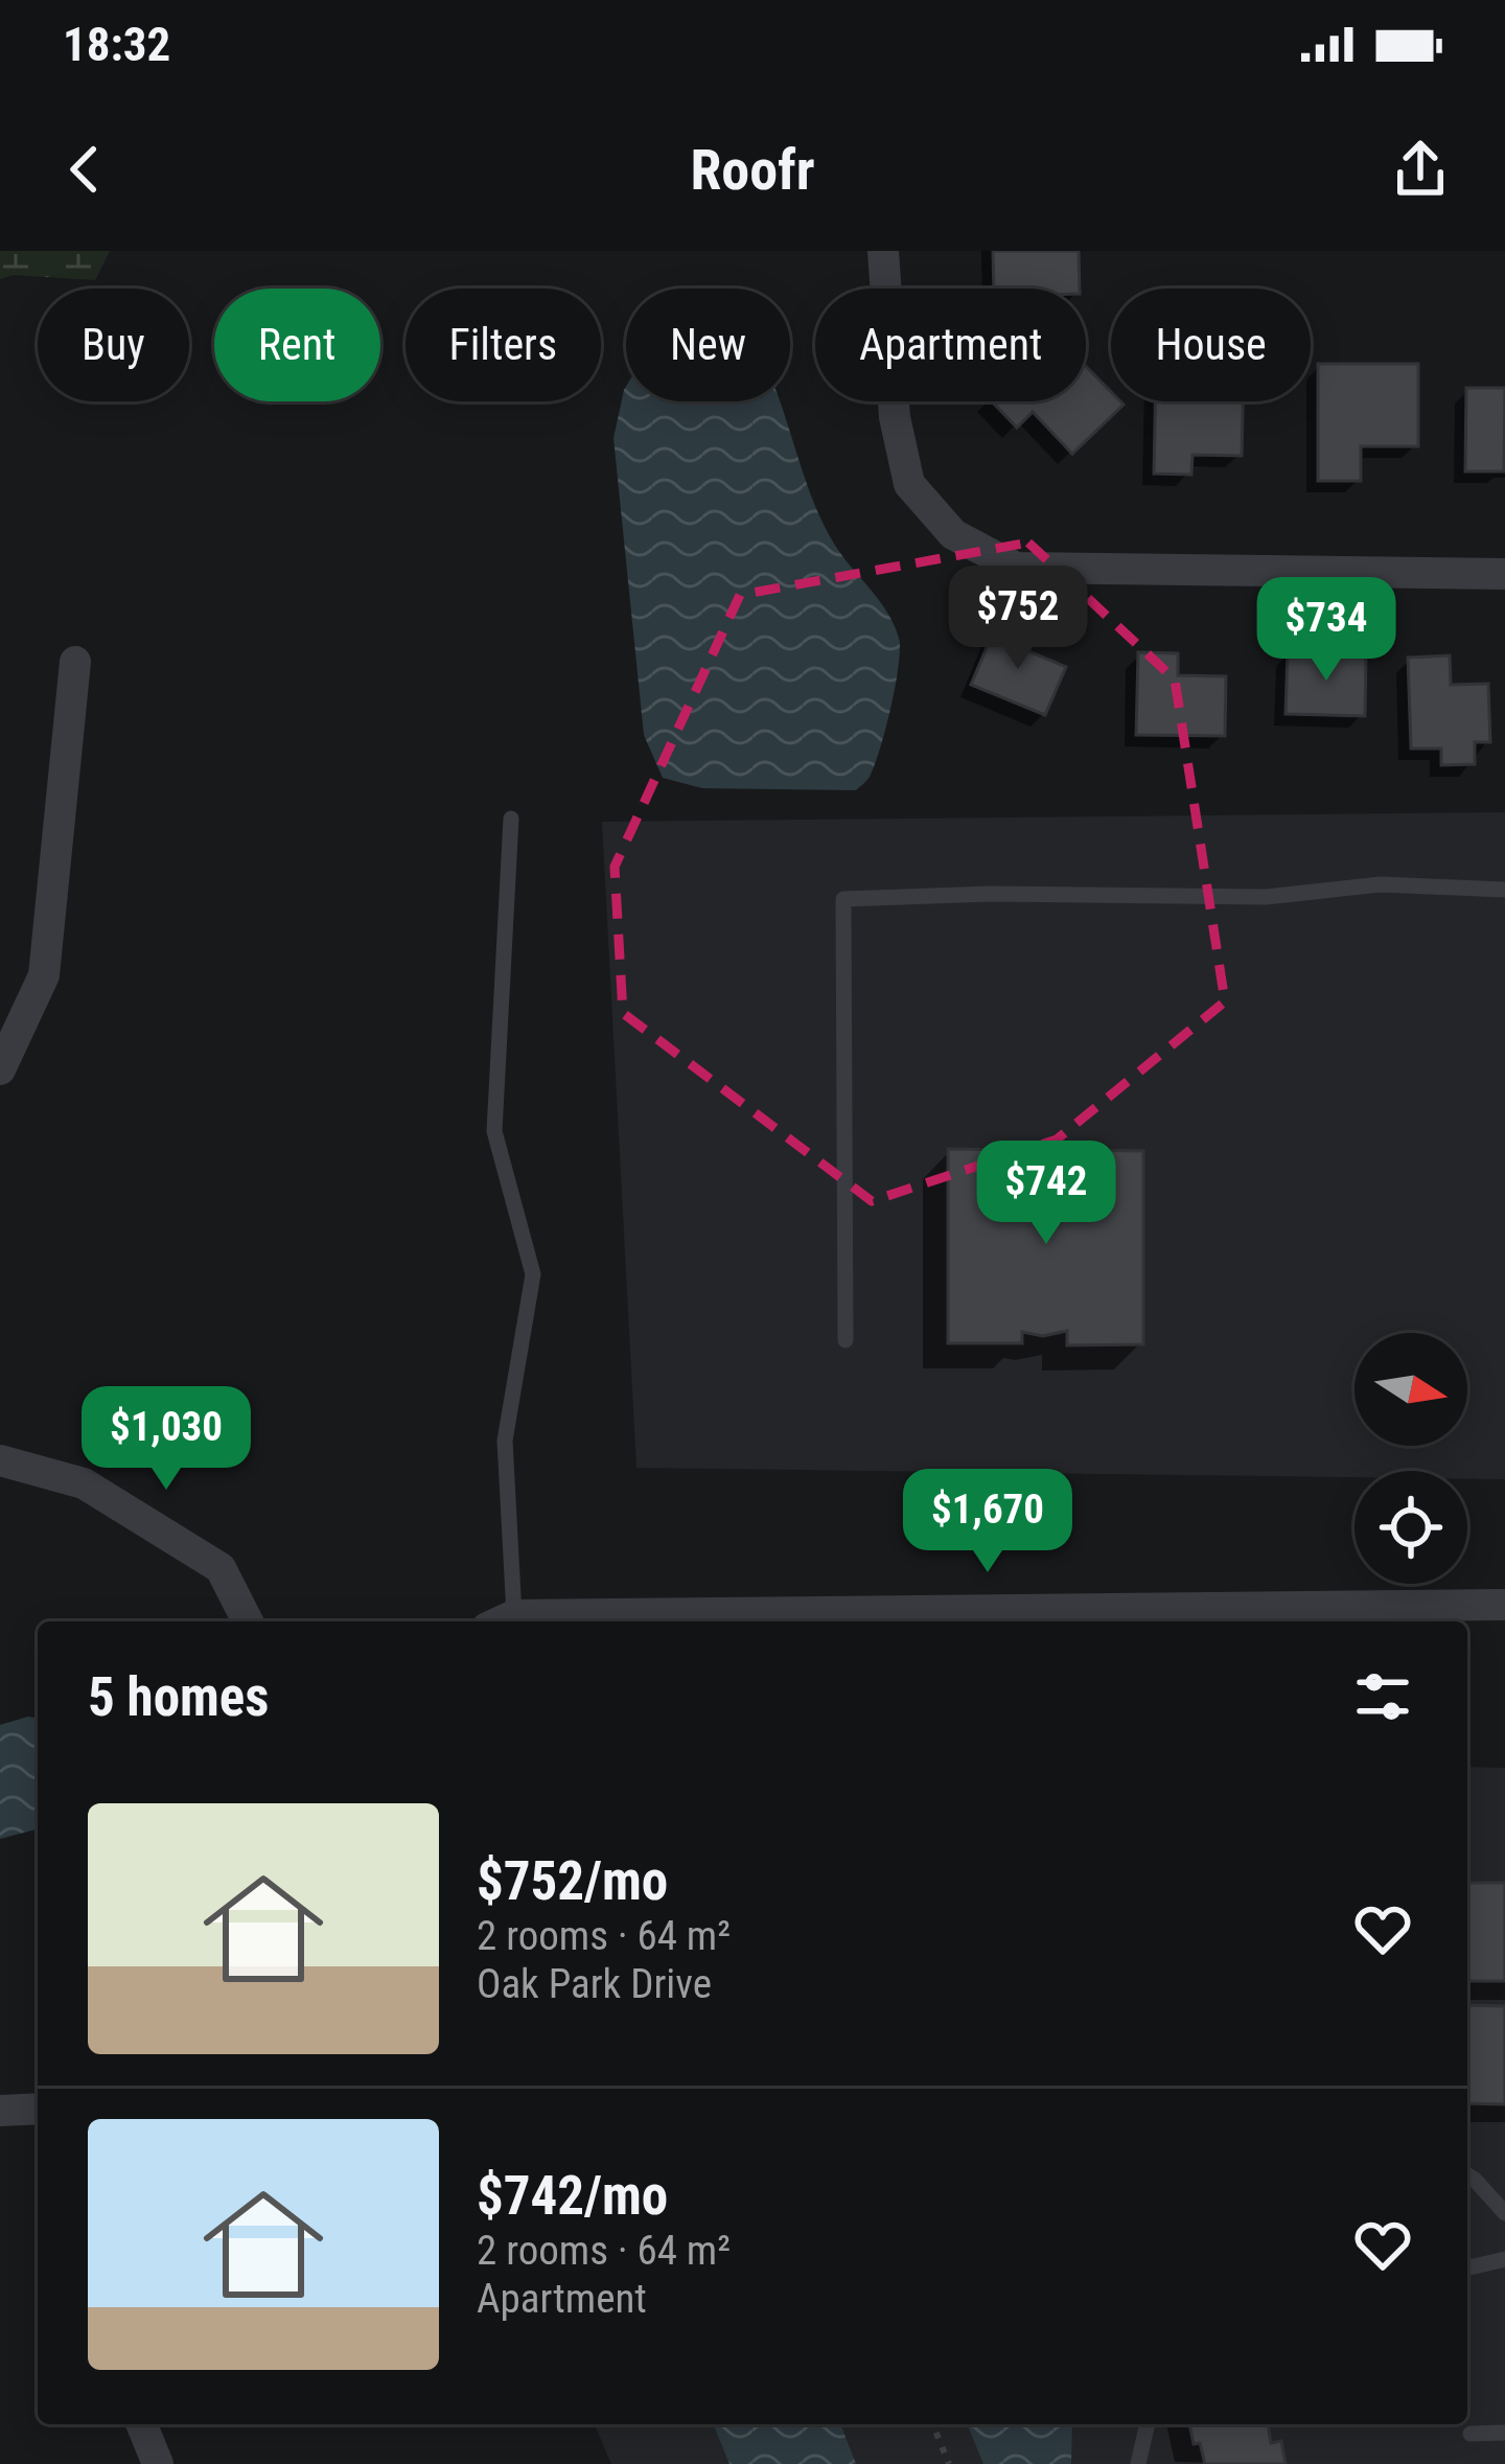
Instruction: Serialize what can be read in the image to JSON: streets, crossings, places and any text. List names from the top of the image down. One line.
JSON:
{"north":"right","page":{"status":"18:32","header":"Roofr","chip":["Buy","Rent","Filters","New","Apartment","House"],"price":["$752","$734","$742","$1,030","$1,670"],"heading":"5 homes","list":[{"name":"$752/mo","note":"2 rooms · 64 m² · Oak Park Drive"},{"name":"$742/mo","note":"2 rooms · 64 m² · Apartment"}]}}
